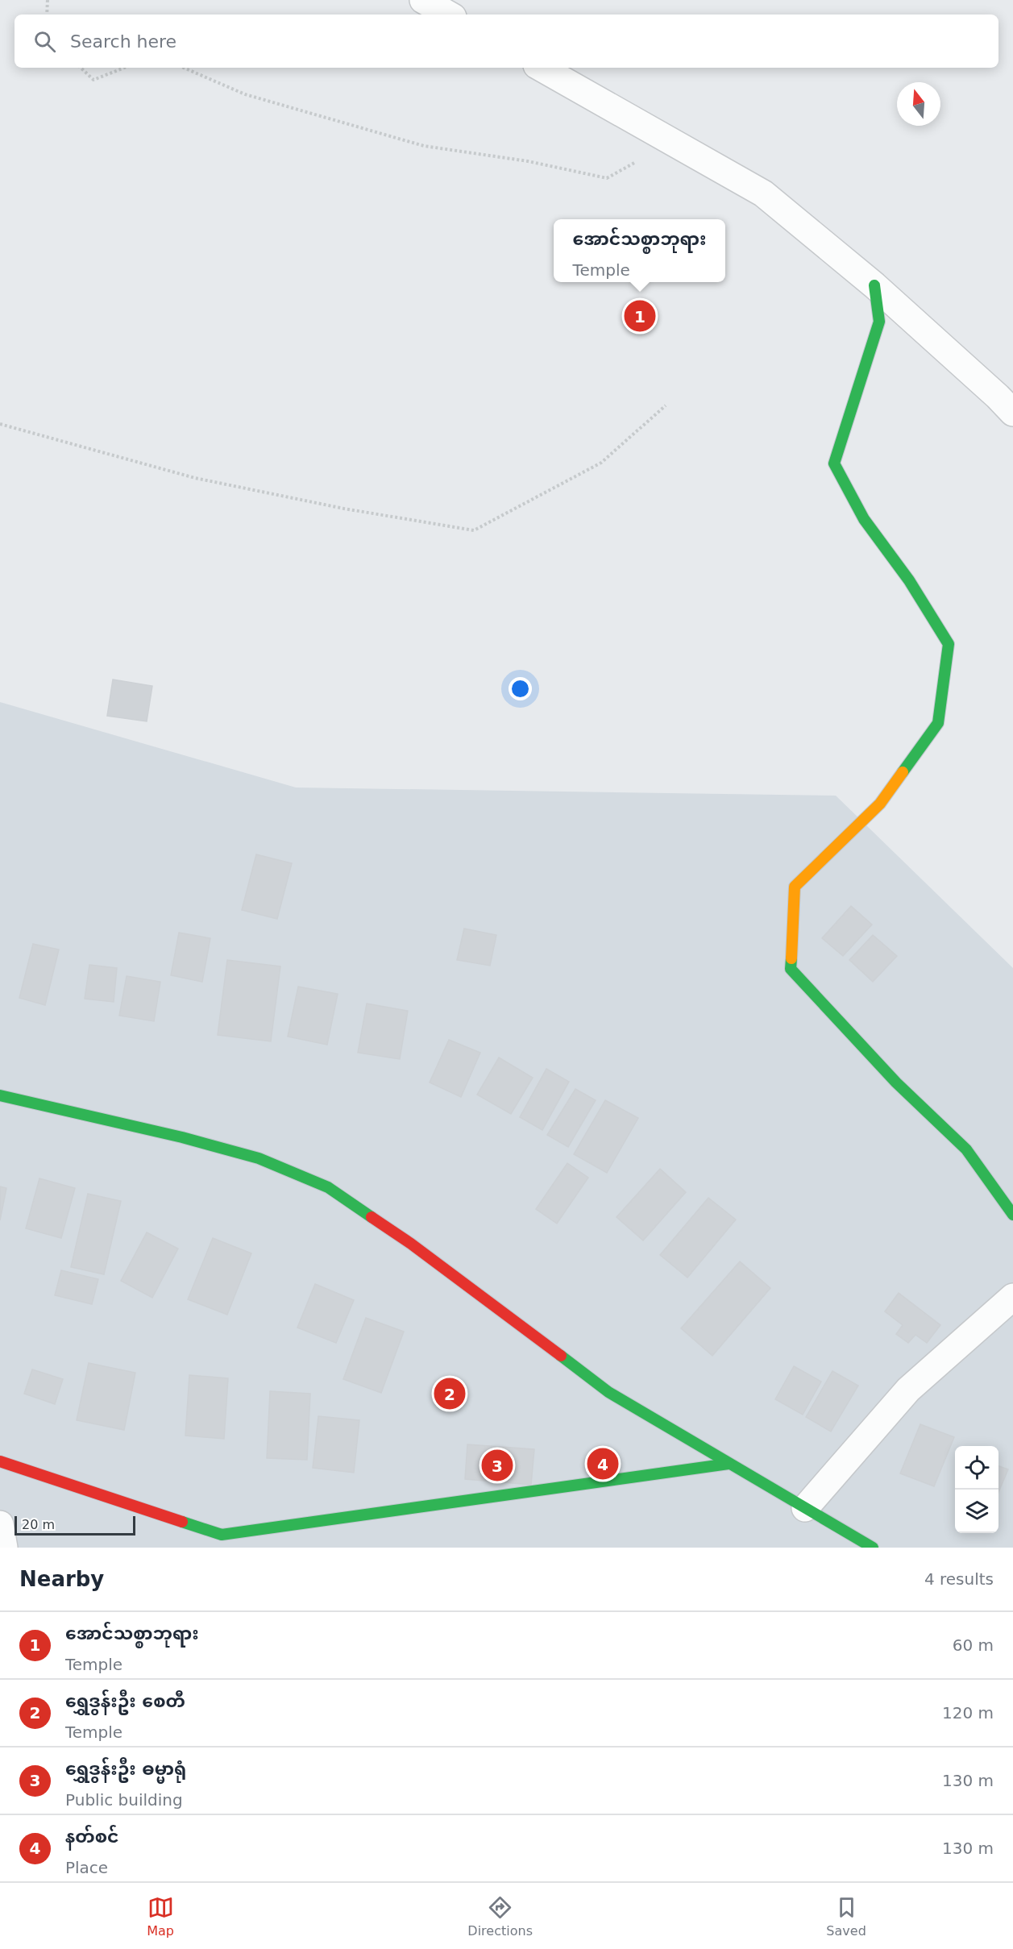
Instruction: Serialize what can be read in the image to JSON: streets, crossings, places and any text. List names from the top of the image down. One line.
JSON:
{"scale_bar":"20 m","north":"top","page":{"search":"Search here","popup":["အောင်သစ္စာဘုရား","Temple"],"pins":["1","2","4","3"],"scale":"20 m","heading":["Nearby","4 results"],"list":[{"mark":"1","name":"အောင်သစ္စာဘုရား","note":"Temple","value":"60 m"},{"mark":"2","name":"ရွှေဒွန်းဦး စေတီ","note":"Temple","value":"120 m"},{"mark":"3","name":"ရွှေဒွန်းဦး ဓမ္မာရုံ","note":"Public building","value":"130 m"},{"mark":"4","name":"နတ်စင်","note":"Place","value":"130 m"}],"nav":["Map","Directions","Saved"]}}
